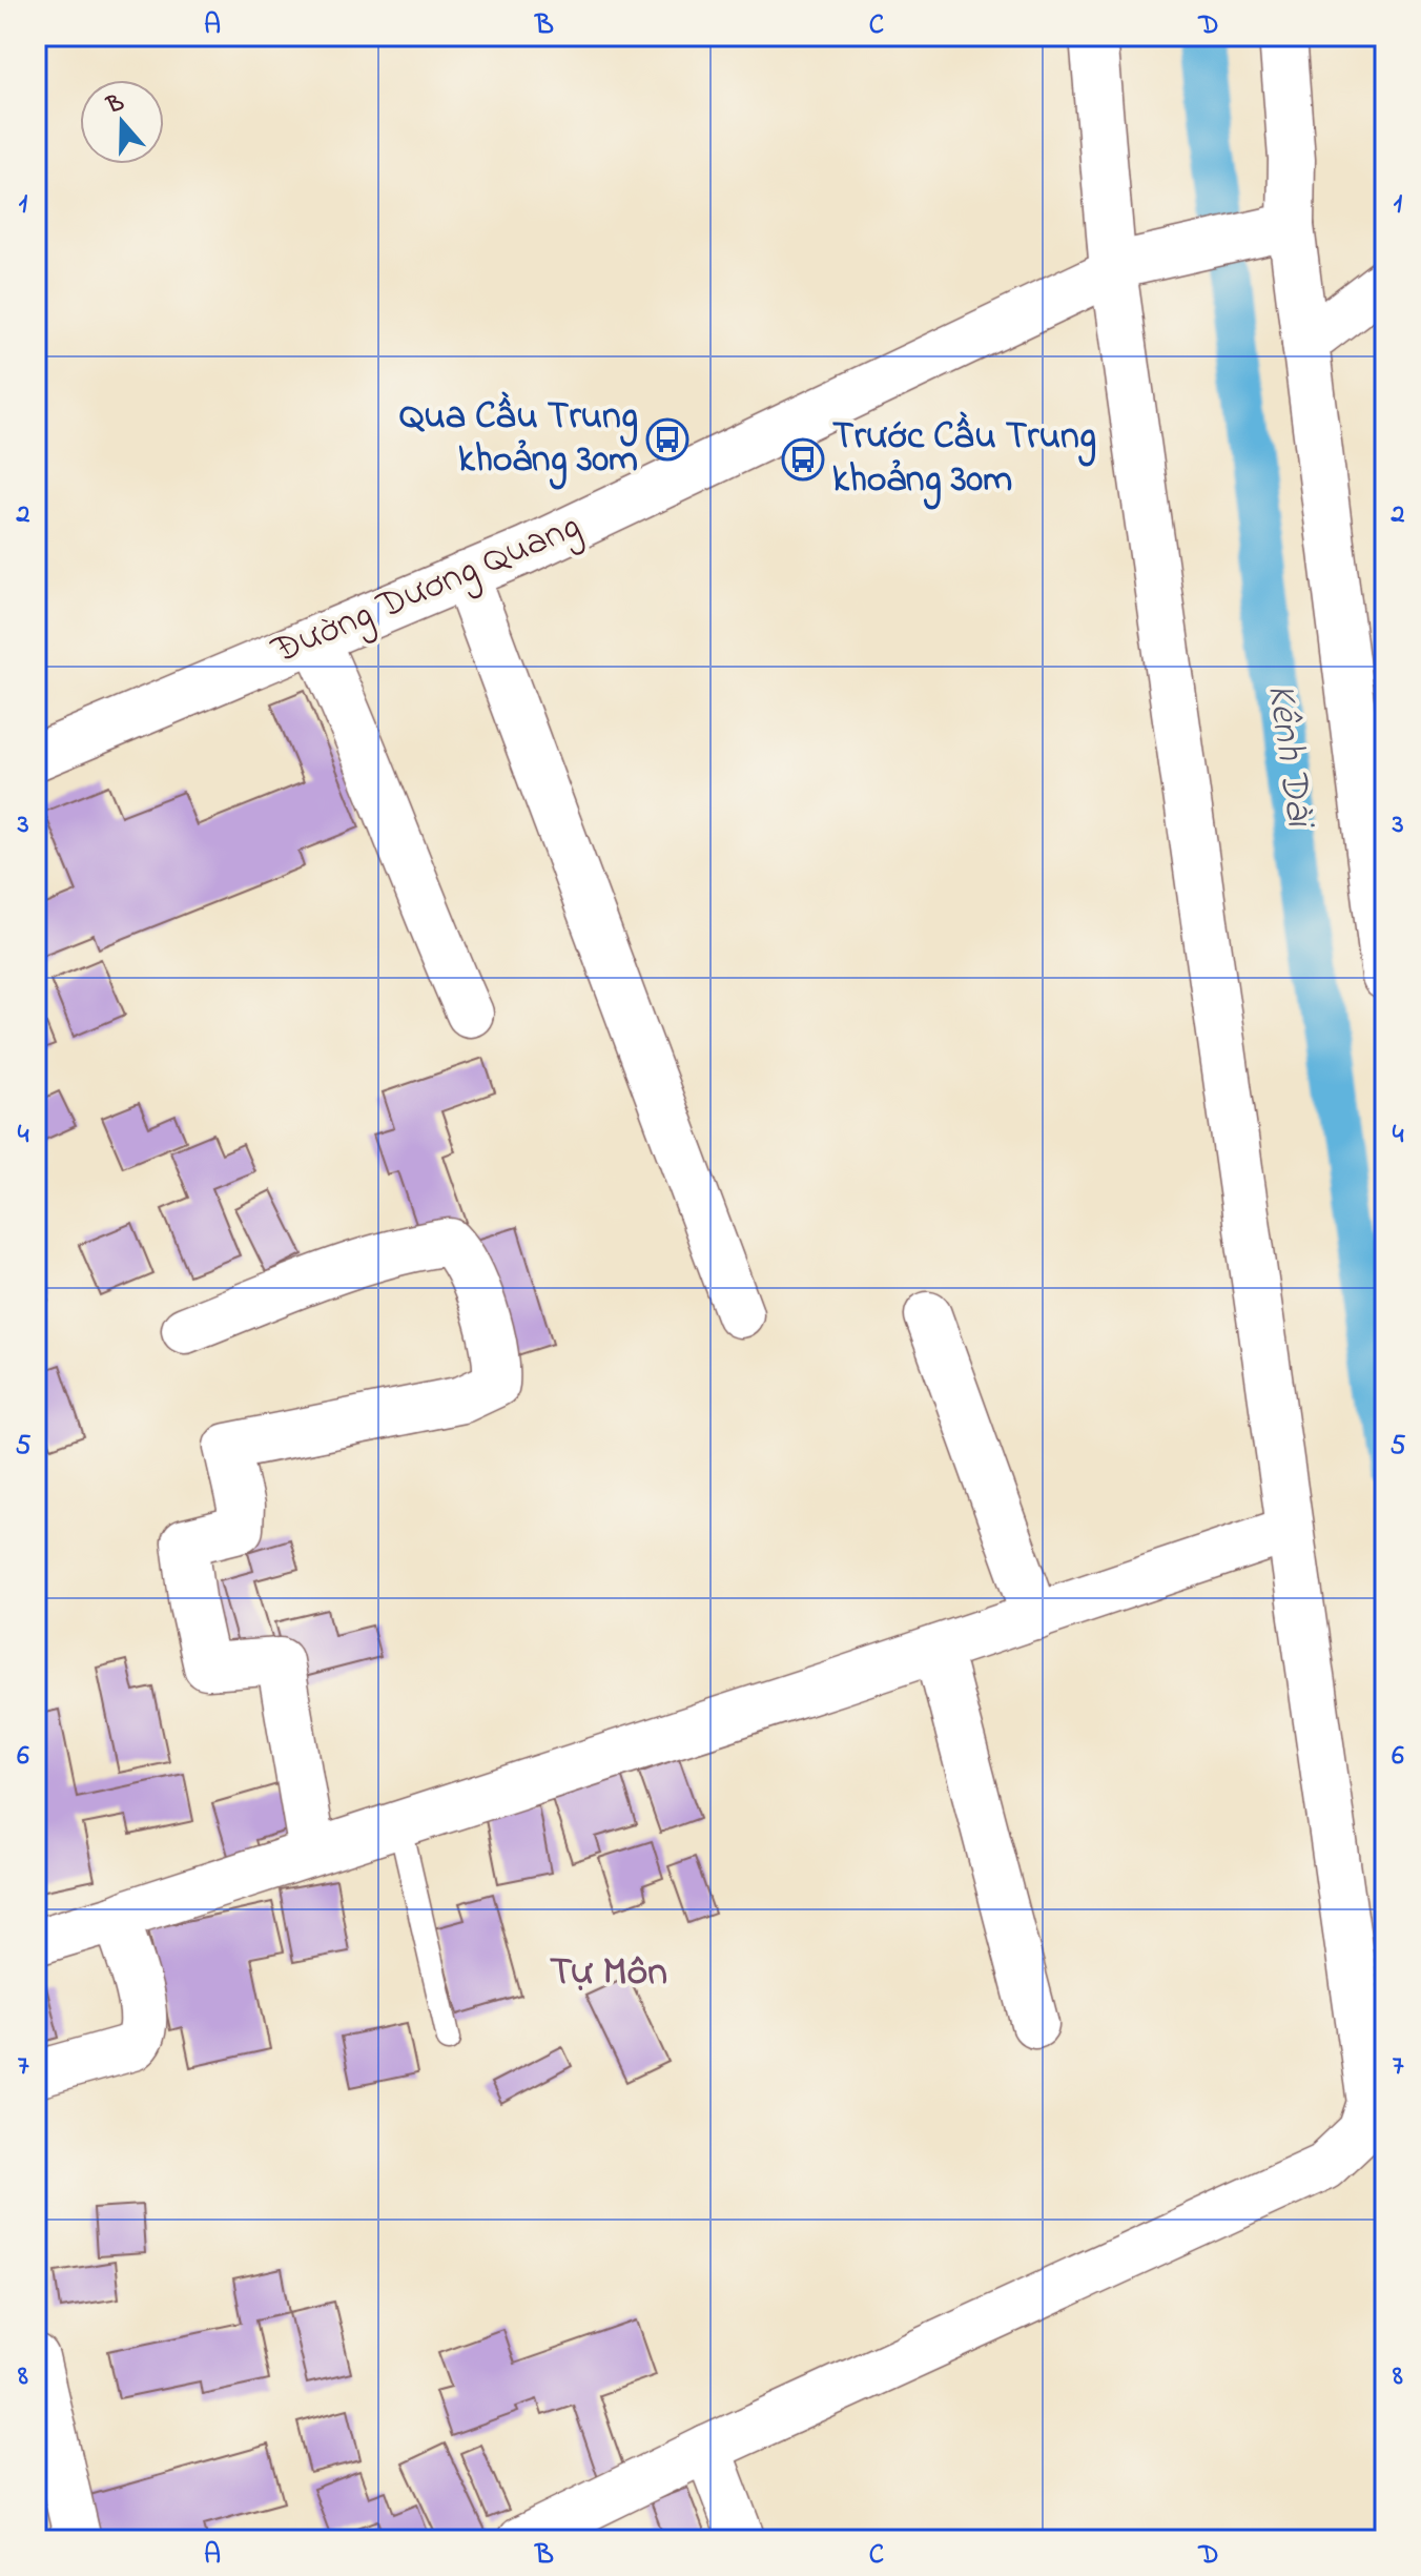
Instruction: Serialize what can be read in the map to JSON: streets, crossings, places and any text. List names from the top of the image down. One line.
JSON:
{"streets":{"street":["Đường Dương Quang"]},"districts":["Tự Môn"],"water":["Kênh Dài"],"places":{"bus stop":["Qua Cầu Trung khoảng 30m","Trước Cầu Trung khoảng 30m"]},"north":"top","grid":{"columns":["A","B","C","D"],"rows":["1","2","3","4","5","6","7","8"]}}
